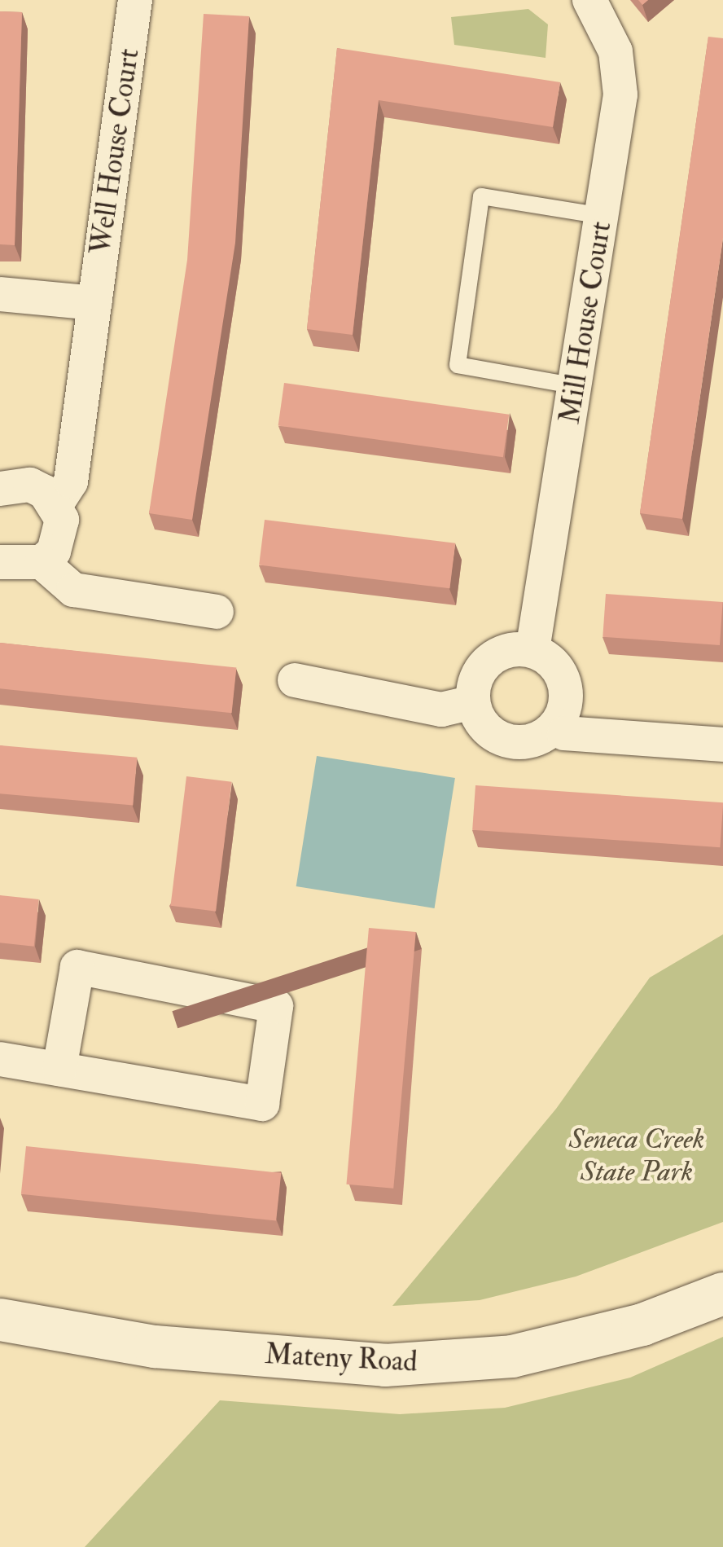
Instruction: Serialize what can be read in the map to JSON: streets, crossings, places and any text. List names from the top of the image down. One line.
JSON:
{"streets":{"street":["Well House Court","Mill House Court","Mateny Road"]},"parks":["Seneca Creek State Park"]}
